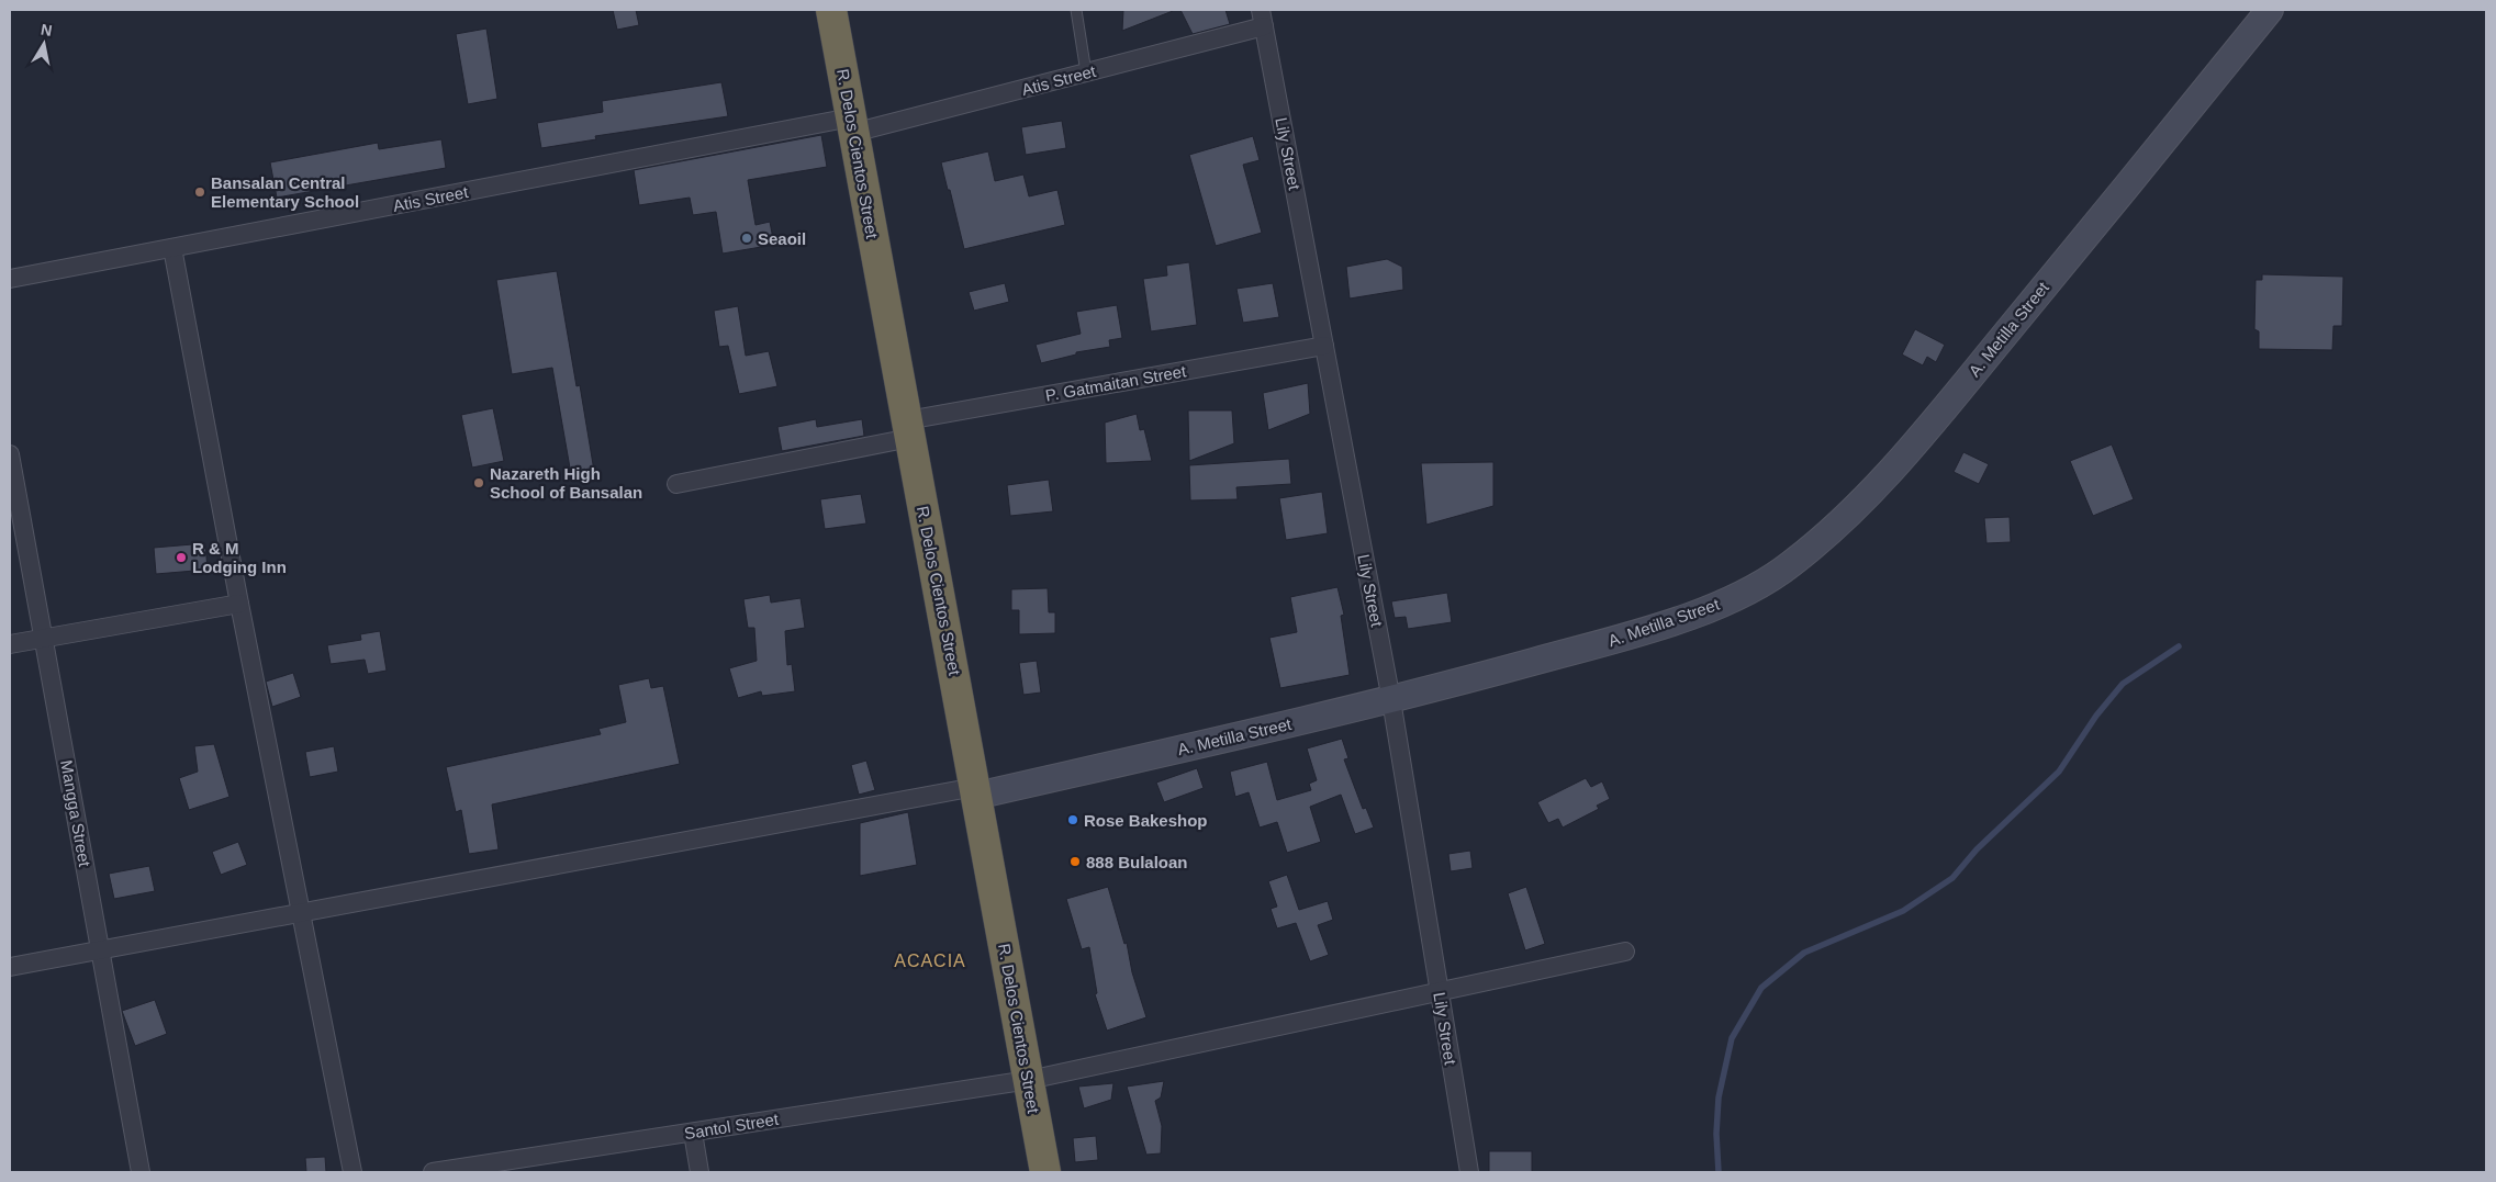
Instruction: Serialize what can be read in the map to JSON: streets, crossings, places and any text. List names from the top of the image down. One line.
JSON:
{"streets":{"highway":["R. Delos Cientos Street"],"main road":["A. Metilla Street"],"street":["Atis Street","Lily Street","P. Gatmaitan Street","Mangga Street","Santol Street"]},"crossings":[["Atis Street","R. Delos Cientos Street"],["Atis Street","Lily Street"],["R. Delos Cientos Street","A. Metilla Street"],["R. Delos Cientos Street","P. Gatmaitan Street"],["R. Delos Cientos Street","Santol Street"],["Lily Street","A. Metilla Street"],["Lily Street","P. Gatmaitan Street"],["Lily Street","Santol Street"]],"districts":["ACACIA"],"places":["Bansalan Central Elementary School","Seaoil","Nazareth High School of Bansalan","R & M Lodging Inn","Rose Bakeshop","888 Bulaloan"],"north":"top"}
